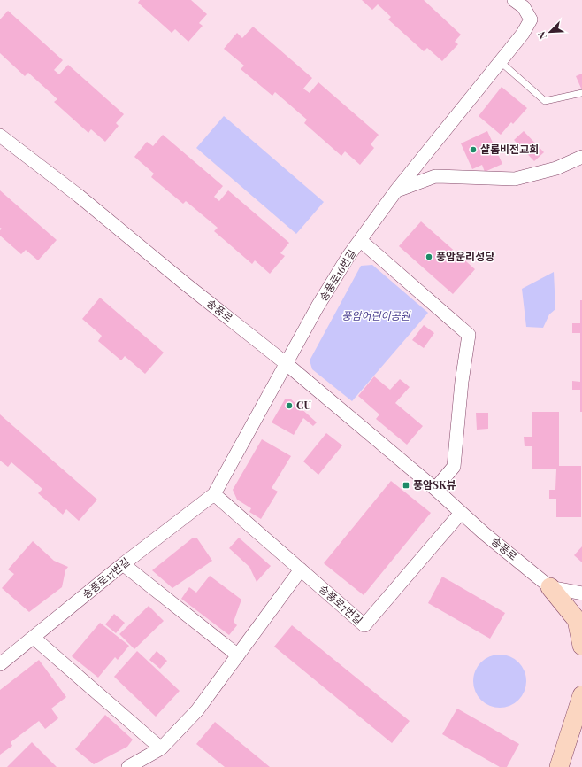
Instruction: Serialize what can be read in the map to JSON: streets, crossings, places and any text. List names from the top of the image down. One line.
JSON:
{"streets":{"street":["송풍로16번길","송풍로","송풍로17번길","송풍로7번길"]},"crossings":[["송풍로16번길","송풍로"],["송풍로16번길","송풍로17번길"],["송풍로","송풍로17번길"],["송풍로","송풍로7번길"]],"parks":["풍암어린이공원"],"places":{"other":["샬롬비전교회","풍암운리성당","CU"],"transit":["풍암SK뷰"]},"north":"bottom left"}
